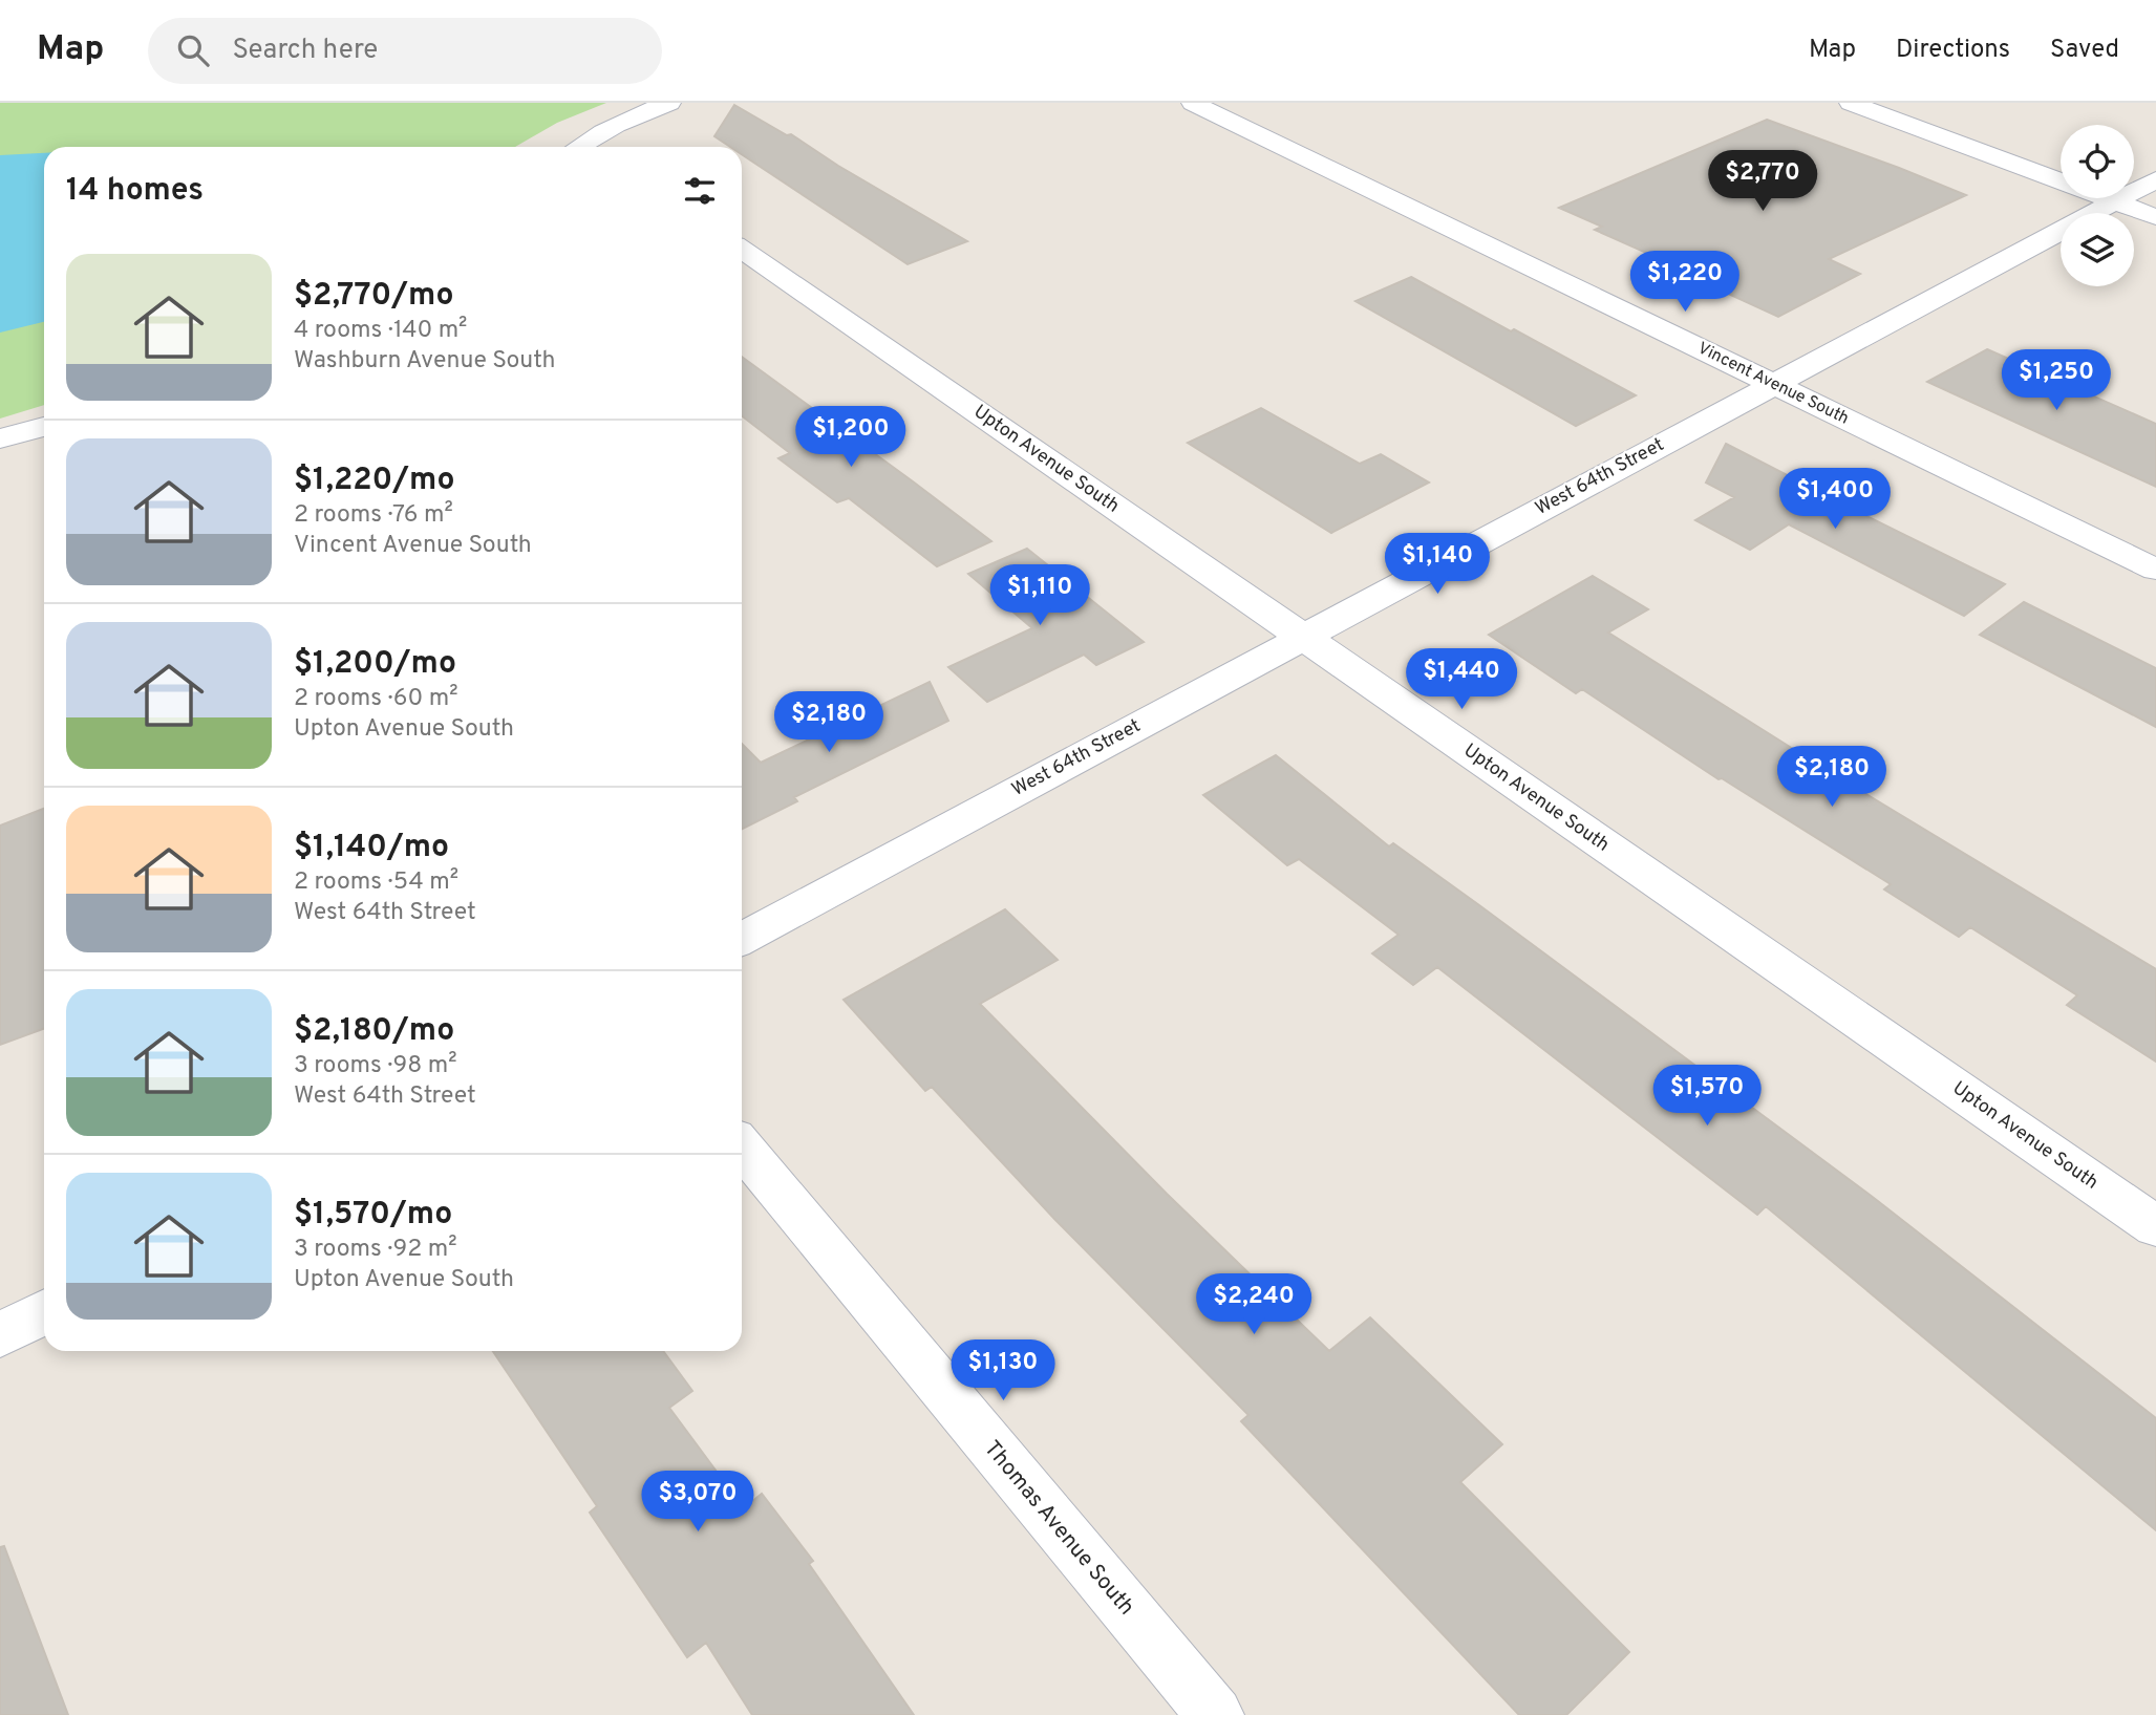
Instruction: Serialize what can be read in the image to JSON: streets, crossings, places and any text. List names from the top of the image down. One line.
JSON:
{"streets":{"street":["Vincent Avenue South","Upton Avenue South","West 64th Street","Thomas Avenue South"]},"crossings":[["Vincent Avenue South","West 64th Street"],["Upton Avenue South","West 64th Street"]],"page":{"header":"Map","search":"Search here","nav":["Map","Directions","Saved"],"heading":"14 homes","price":["$2,770","$1,220","$1,250","$1,200","$1,400","$1,140","$1,110","$1,440","$2,180","$2,180","$1,570","$2,240","$1,130","$3,070"],"list":[{"name":"$2,770/mo","note":"4 rooms · 140 m² · Washburn Avenue South"},{"name":"$1,220/mo","note":"2 rooms · 76 m² · Vincent Avenue South"},{"name":"$1,200/mo","note":"2 rooms · 60 m² · Upton Avenue South"},{"name":"$1,140/mo","note":"2 rooms · 54 m² · West 64th Street"},{"name":"$2,180/mo","note":"3 rooms · 98 m² · West 64th Street"},{"name":"$1,570/mo","note":"3 rooms · 92 m² · Upton Avenue South"}]}}
